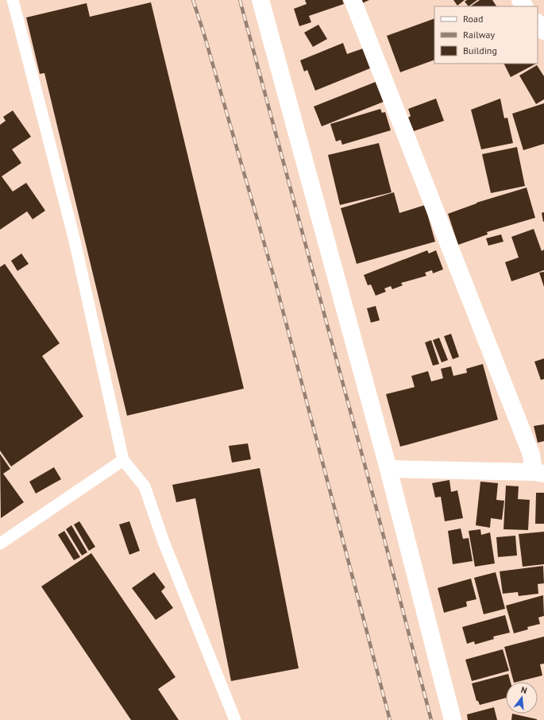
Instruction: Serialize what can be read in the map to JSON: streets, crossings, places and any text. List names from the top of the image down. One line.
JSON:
{"legend":["Road","Railway","Building"],"north":"top"}
